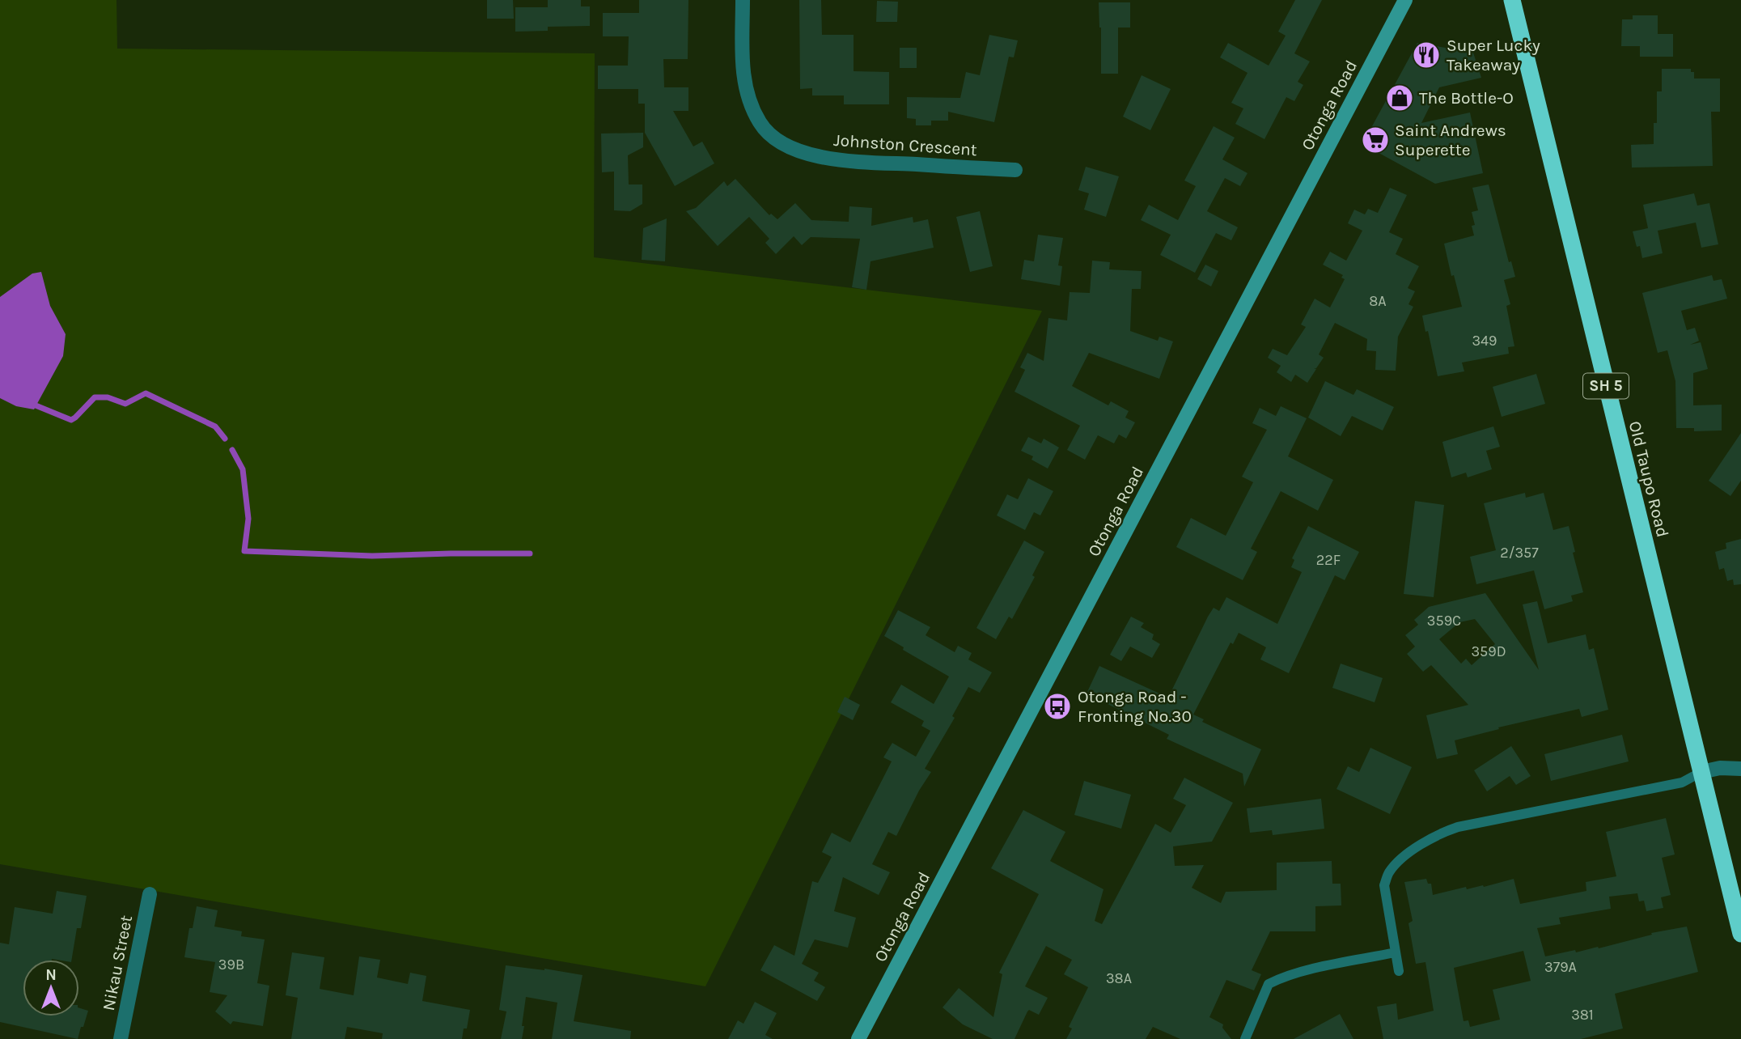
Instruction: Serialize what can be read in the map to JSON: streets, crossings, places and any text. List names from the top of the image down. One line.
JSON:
{"streets":{"highway":["SH 5","Old Taupo Road"],"street":["Otonga Road","Johnston Crescent","Nikau Street"]},"places":{"restaurant":["Super Lucky Takeaway"],"shop":["The Bottle-O"],"supermarket":["Saint Andrews Superette"],"bus stop":["Otonga Road - Fronting No.30"]},"house_numbers":["8A","349","2/357","22F","359C","359D","39B","379A","38A","381"],"north":"top"}
